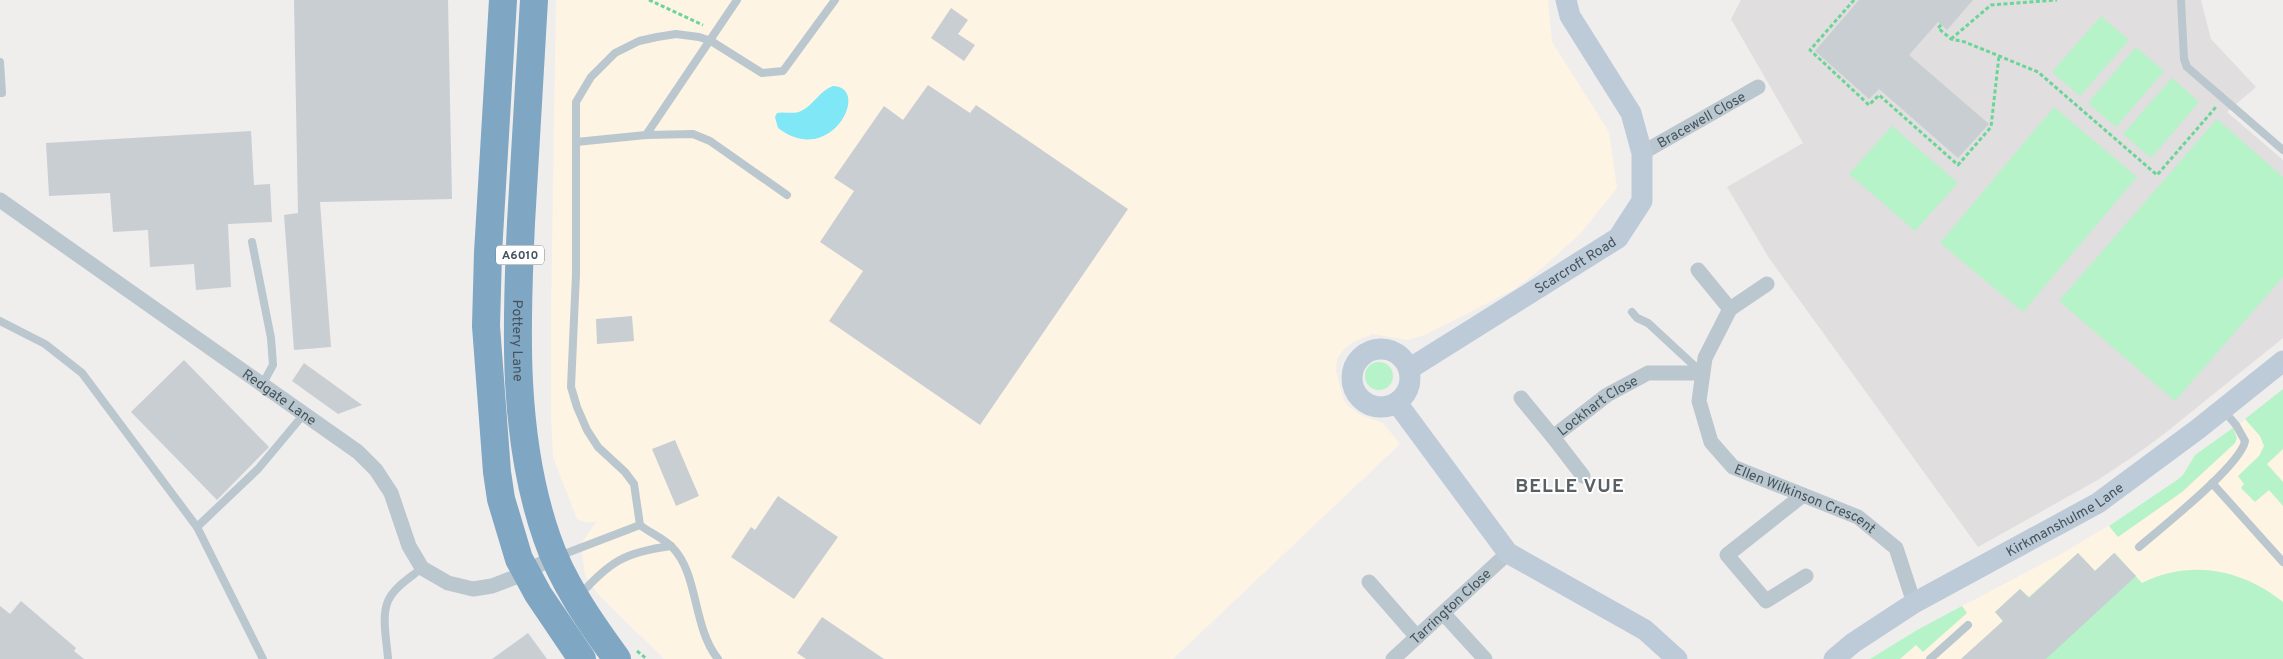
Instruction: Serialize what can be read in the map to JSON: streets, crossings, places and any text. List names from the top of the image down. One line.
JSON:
{"streets":{"highway":["A6010","Pottery Lane"],"street":["Bracewell Close","Scarcroft Road","Redgate Lane","Lockhart Close","Ellen Wilkinson Crescent","Kirkmanshulme Lane","Tarrington Close"]},"crossings":[["Bracewell Close","Scarcroft Road"],["A6010","Redgate Lane"],["Pottery Lane","Redgate Lane"],["Lockhart Close","Ellen Wilkinson Crescent"],["Ellen Wilkinson Crescent","Kirkmanshulme Lane"]],"districts":["BELLE VUE"]}
